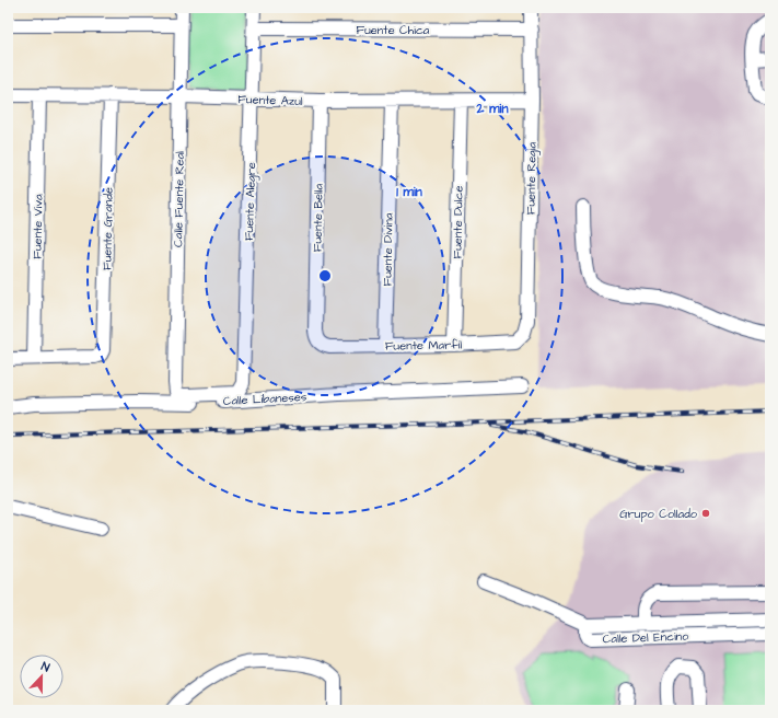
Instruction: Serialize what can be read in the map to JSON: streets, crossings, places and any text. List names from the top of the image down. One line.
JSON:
{"streets":{"street":["Fuente Chica","Fuente Azul","Fuente Regia","Calle Fuente Real","Fuente Alegre","Fuente Bella","Fuente Dulce","Fuente Viva","Fuente Grande","Fuente Divina","Fuente Marfil","Calle Libaneses","Calle Del Encino"]},"crossings":[["Fuente Chica","Fuente Regia"],["Fuente Chica","Fuente Alegre"],["Fuente Azul","Fuente Regia"],["Fuente Azul","Calle Fuente Real"],["Fuente Azul","Fuente Alegre"],["Fuente Azul","Fuente Bella"],["Fuente Azul","Fuente Dulce"],["Fuente Azul","Fuente Viva"],["Fuente Azul","Fuente Grande"],["Fuente Azul","Fuente Divina"],["Fuente Regia","Fuente Marfil"],["Calle Fuente Real","Fuente Alegre"],["Fuente Bella","Fuente Marfil"],["Fuente Dulce","Fuente Marfil"],["Fuente Viva","Fuente Grande"],["Fuente Divina","Fuente Marfil"]],"places":["Grupo Collado"],"north":"top","rings":["2 min","1 min"]}
